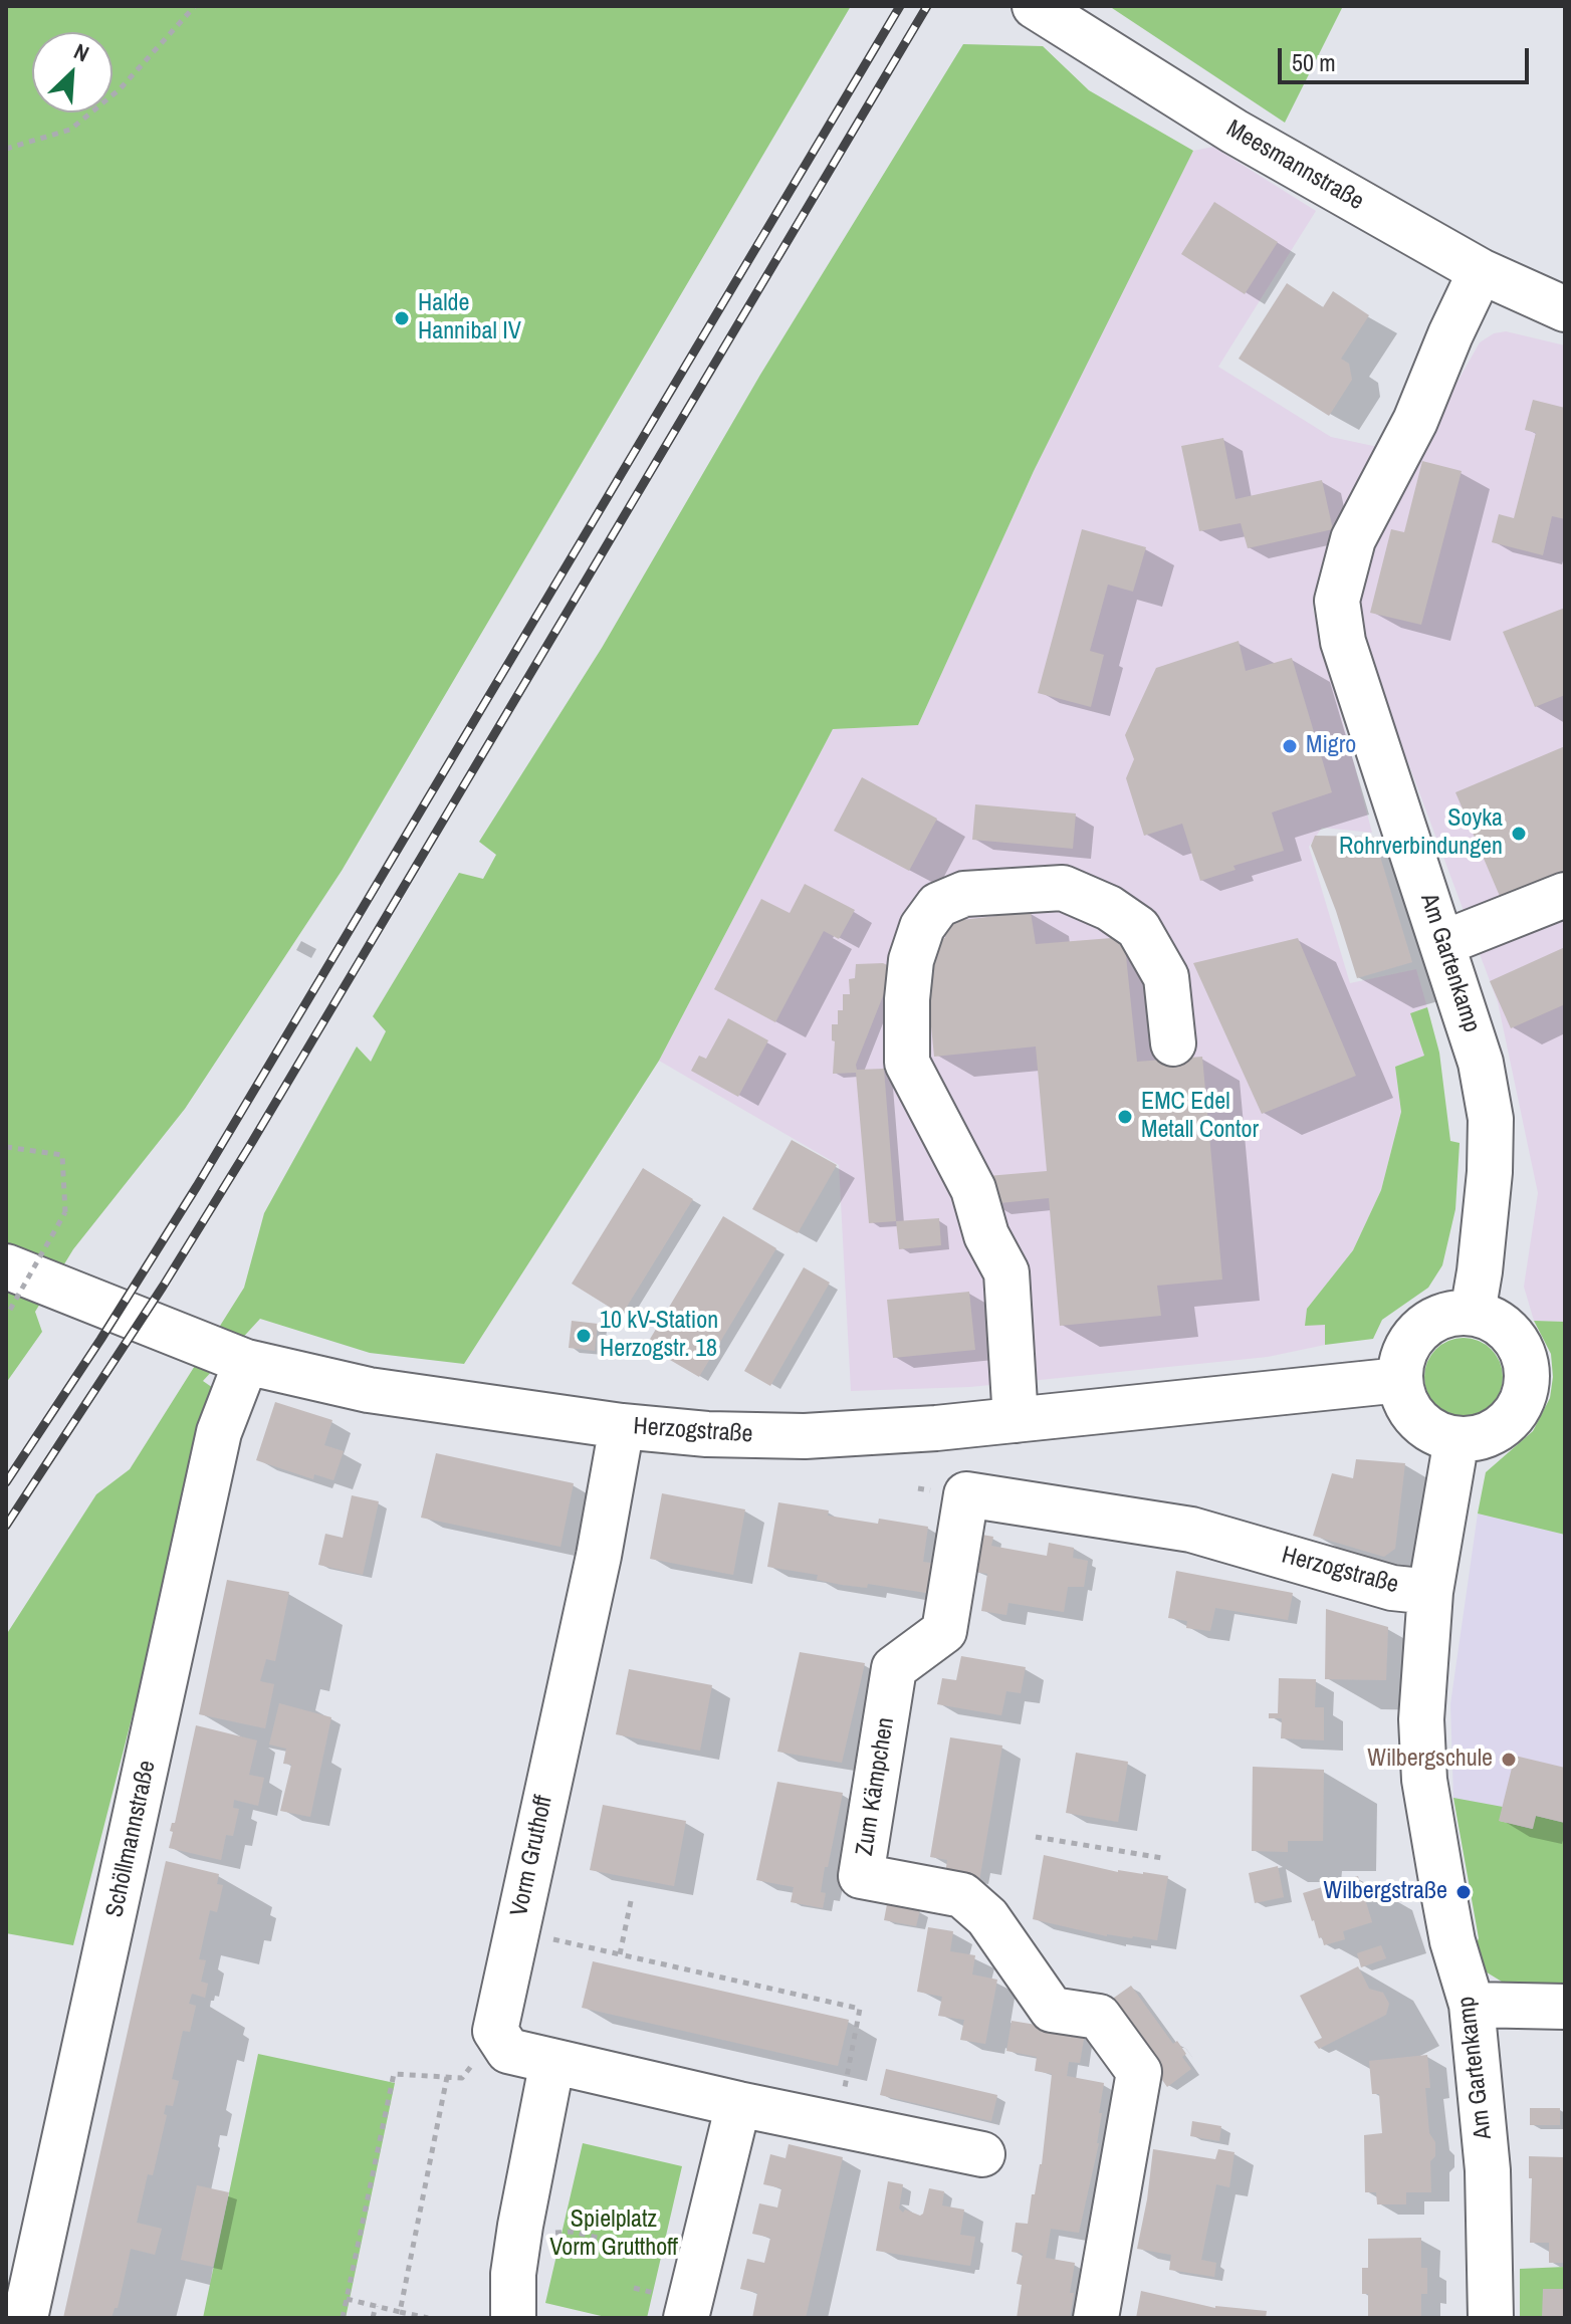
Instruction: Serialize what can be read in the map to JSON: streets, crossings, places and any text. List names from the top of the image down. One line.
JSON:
{"streets":{"street":["Meesmannstraße","Am Gartenkamp","Herzogstraße","Zum Kämpchen","Schöllmannstraße","Vorm Gruthoff"]},"crossings":[["Meesmannstraße","Am Gartenkamp"],["Am Gartenkamp","Herzogstraße"],["Herzogstraße","Zum Kämpchen"],["Herzogstraße","Schöllmannstraße"],["Herzogstraße","Vorm Gruthoff"]],"parks":["Spielplatz Vorm Grutthoff"],"places":["Halde Hannibal IV","Migro","Soyka Rohrverbindungen","EMC Edel Metall Contor","10 kV-Station Herzogstr. 18","Wilbergschule","Wilbergstraße"],"scale_bar":"50 m","north":"top right"}
